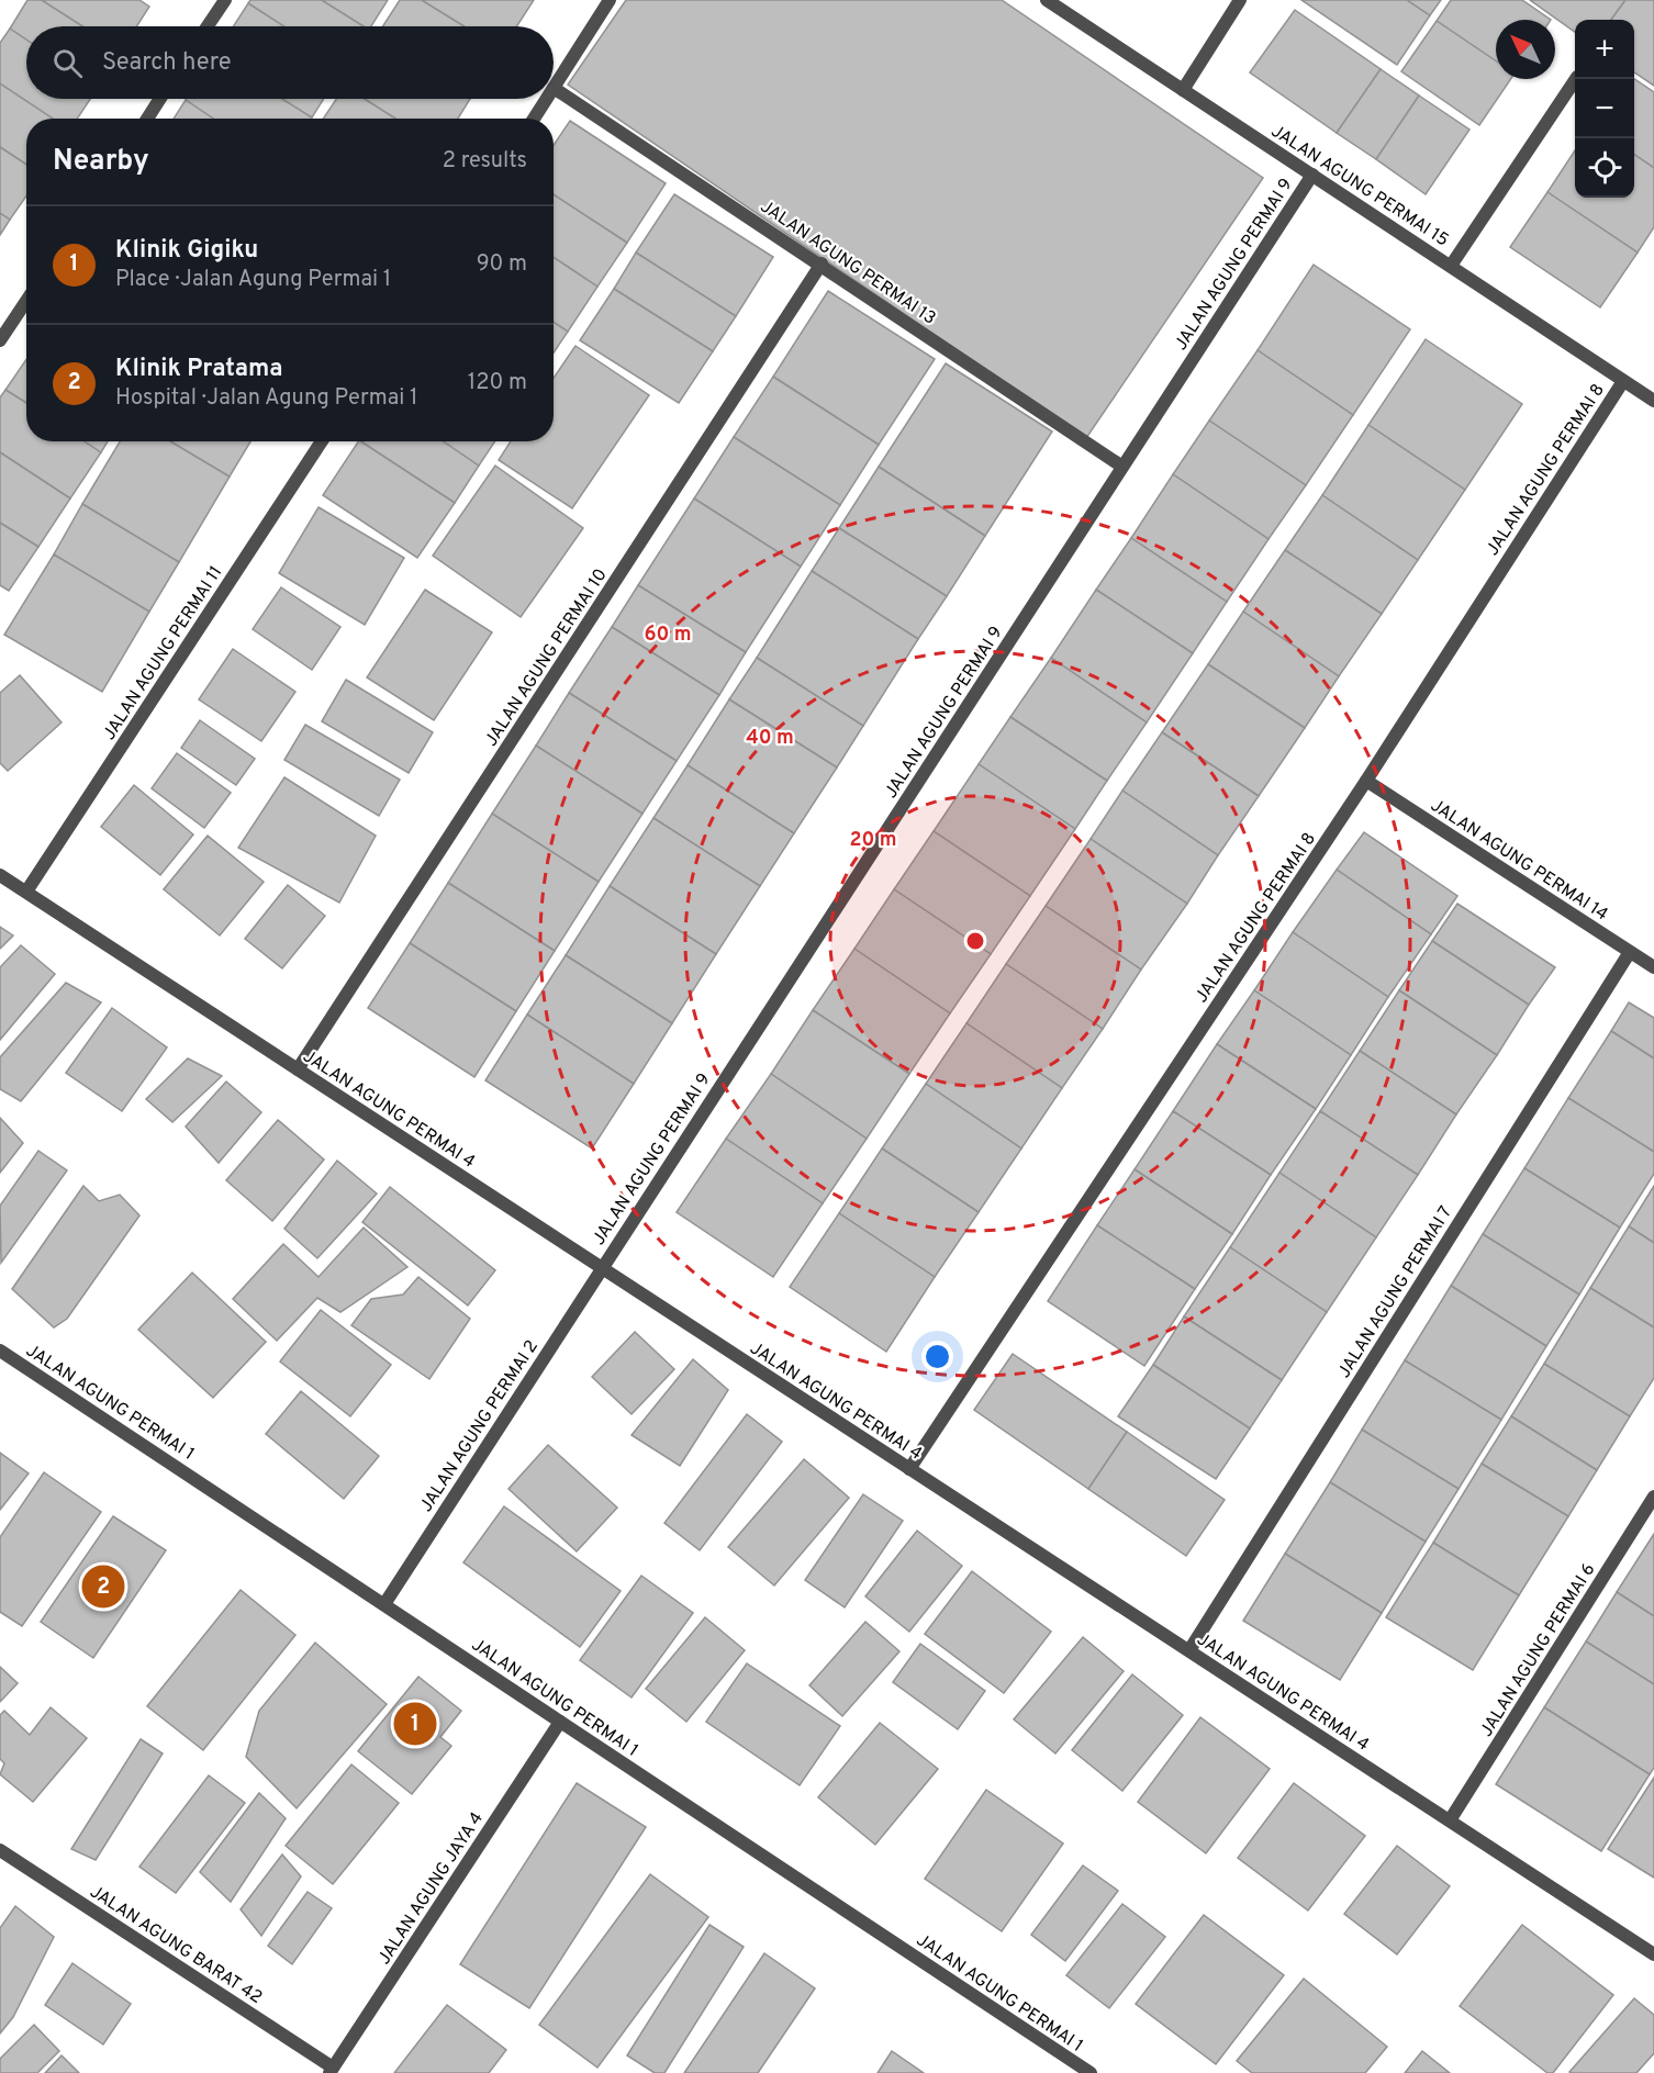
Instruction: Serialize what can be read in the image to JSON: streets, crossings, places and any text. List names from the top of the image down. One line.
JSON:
{"streets":{"street":["JALAN AGUNG PERMAI 15","JALAN AGUNG PERMAI 13","JALAN AGUNG PERMAI 9","JALAN AGUNG PERMAI 8","JALAN AGUNG PERMAI 11","JALAN AGUNG PERMAI 10","JALAN AGUNG PERMAI 14","JALAN AGUNG PERMAI 4","JALAN AGUNG PERMAI 7","JALAN AGUNG PERMAI 1","JALAN AGUNG PERMAI 2","JALAN AGUNG PERMAI 6","JALAN AGUNG JAYA 4","JALAN AGUNG BARAT 42"]},"crossings":[["JALAN AGUNG PERMAI 15","JALAN AGUNG PERMAI 9"],["JALAN AGUNG PERMAI 15","JALAN AGUNG PERMAI 8"],["JALAN AGUNG PERMAI 13","JALAN AGUNG PERMAI 9"],["JALAN AGUNG PERMAI 13","JALAN AGUNG PERMAI 10"],["JALAN AGUNG PERMAI 9","JALAN AGUNG PERMAI 4"],["JALAN AGUNG PERMAI 9","JALAN AGUNG PERMAI 2"],["JALAN AGUNG PERMAI 8","JALAN AGUNG PERMAI 14"],["JALAN AGUNG PERMAI 8","JALAN AGUNG PERMAI 4"],["JALAN AGUNG PERMAI 11","JALAN AGUNG PERMAI 4"],["JALAN AGUNG PERMAI 10","JALAN AGUNG PERMAI 4"],["JALAN AGUNG PERMAI 14","JALAN AGUNG PERMAI 7"],["JALAN AGUNG PERMAI 4","JALAN AGUNG PERMAI 7"],["JALAN AGUNG PERMAI 4","JALAN AGUNG PERMAI 2"],["JALAN AGUNG PERMAI 4","JALAN AGUNG PERMAI 6"],["JALAN AGUNG PERMAI 1","JALAN AGUNG PERMAI 2"],["JALAN AGUNG PERMAI 1","JALAN AGUNG JAYA 4"],["JALAN AGUNG JAYA 4","JALAN AGUNG BARAT 42"]],"north":"top left","page":{"map_buttons":["+","−"],"search":"Search here","heading":["Nearby","2 results"],"list":[{"mark":"1","name":"Klinik Gigiku","note":"Place · Jalan Agung Permai 1","value":"90 m"},{"mark":"2","name":"Klinik Pratama","note":"Hospital · Jalan Agung Permai 1","value":"120 m"}],"pins":["2","1"]},"rings":["60 m","40 m","20 m"]}
